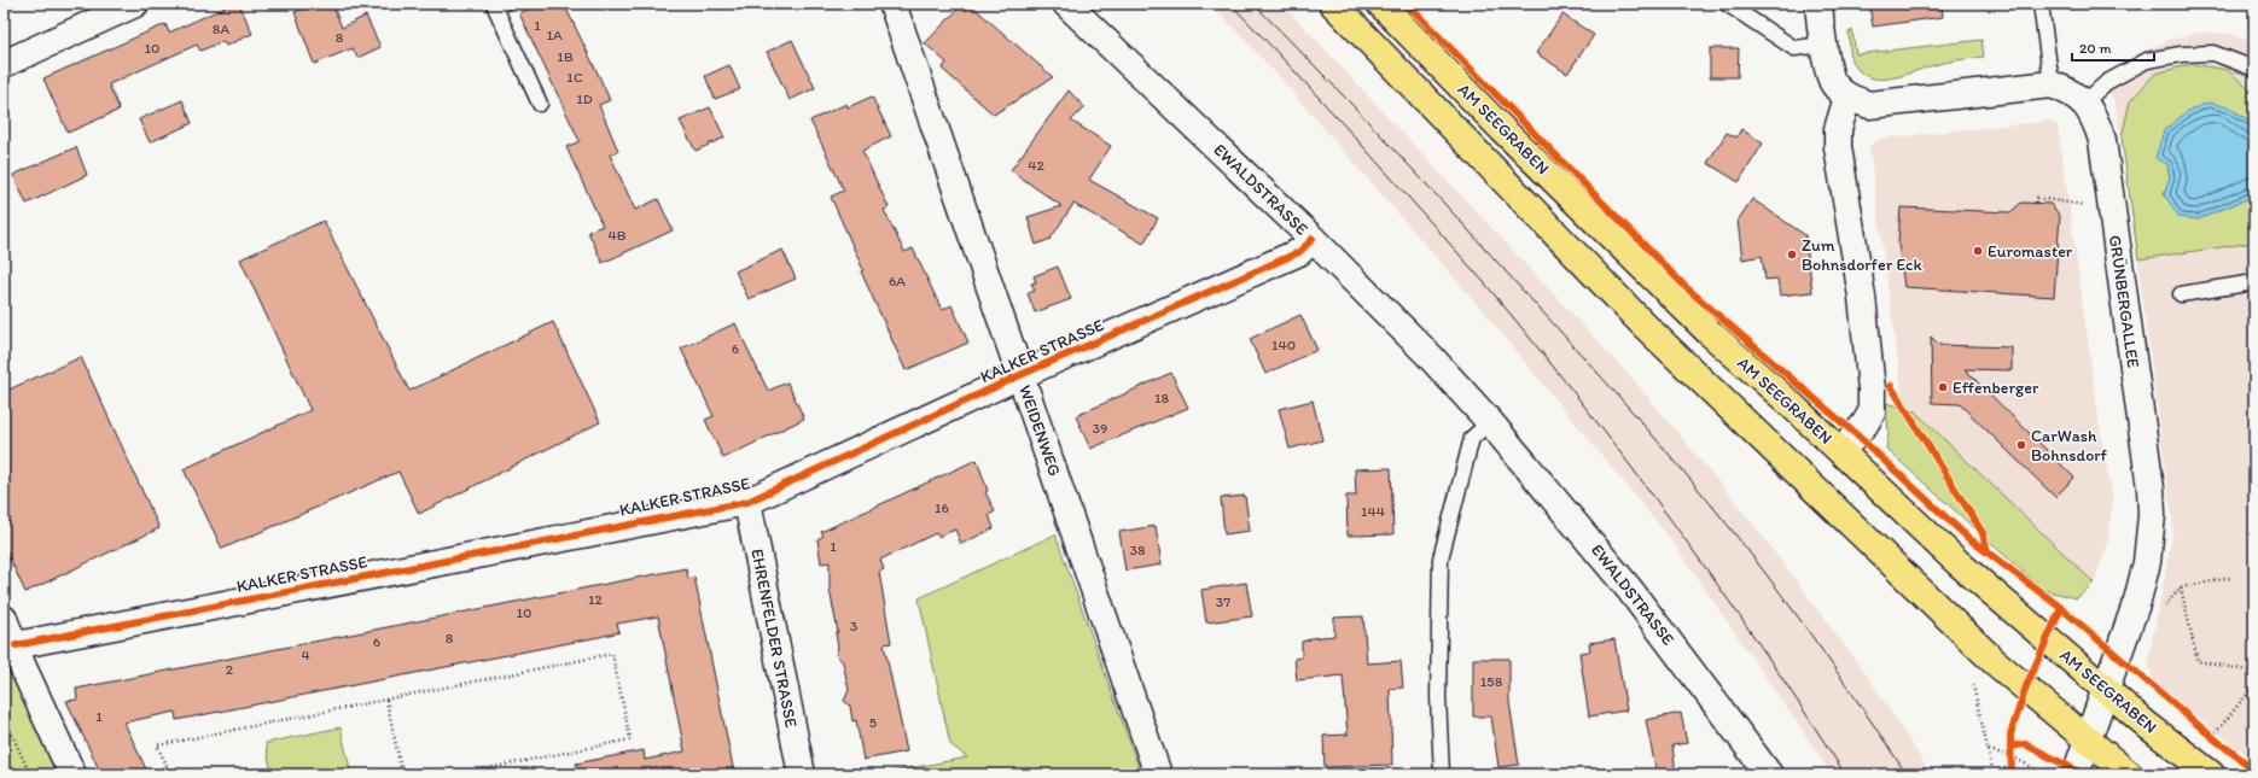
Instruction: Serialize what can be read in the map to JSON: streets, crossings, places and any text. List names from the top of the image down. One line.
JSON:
{"streets":{"main road":["AM SEEGRABEN"],"street":["EWALDSTRASSE","GRÜNBERGALLEE","KALKER STRASSE","WEIDENWEG","EHRENFELDER STRASSE"]},"crossings":[["AM SEEGRABEN","GRÜNBERGALLEE"],["EWALDSTRASSE","KALKER STRASSE"],["KALKER STRASSE","WEIDENWEG"],["KALKER STRASSE","EHRENFELDER STRASSE"]],"places":["Euromaster","Zum Bohnsdorfer Eck","Effenberger","CarWash Bohnsdorf"],"house_numbers":["1","8A","1A","8","10","1B","1C","1D","42","4B","6A","140","6","18","39","16","144","1","38","12","37","10","3","8","6","4","2","158","1","5"],"scale_bar":"20 m"}
